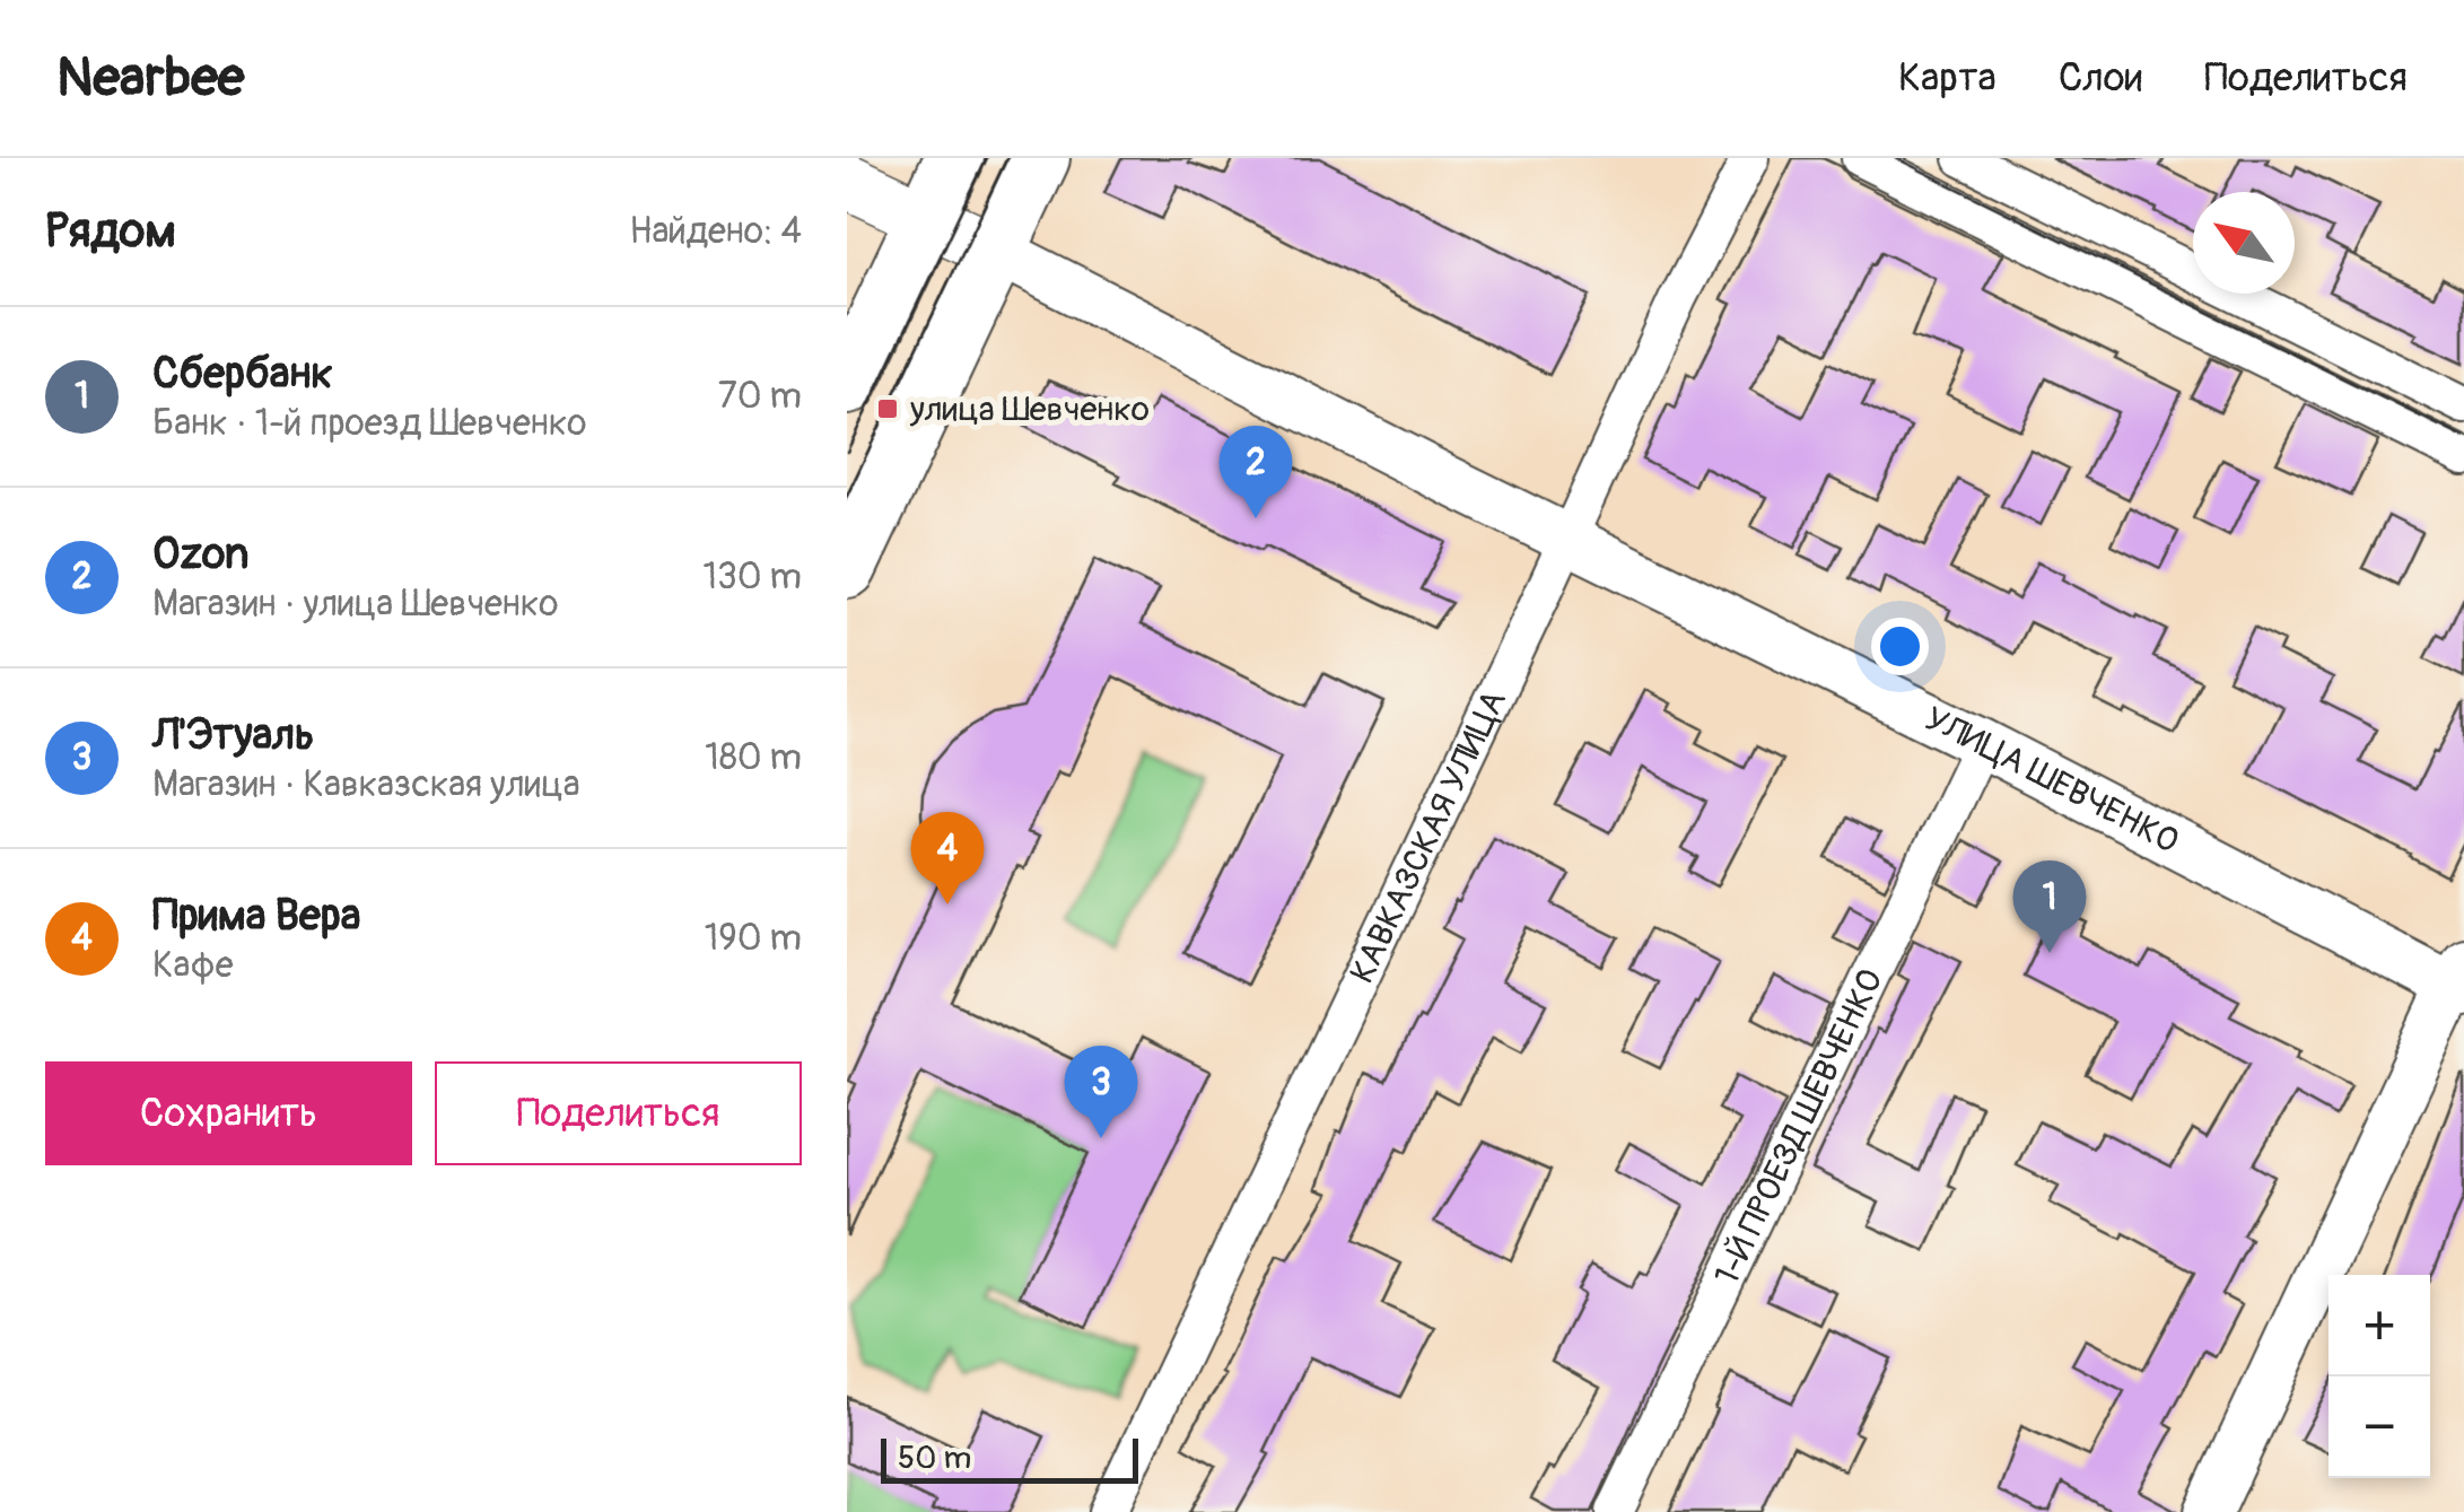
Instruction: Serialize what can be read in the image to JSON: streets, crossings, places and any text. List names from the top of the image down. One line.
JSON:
{"streets":{"main road":["УЛИЦА ШЕВЧЕНКО"],"street":["КАВКАЗСКАЯ УЛИЦА","1-Й ПРОЕЗД ШЕВЧЕНКО"]},"crossings":[["УЛИЦА ШЕВЧЕНКО","КАВКАЗСКАЯ УЛИЦА"],["УЛИЦА ШЕВЧЕНКО","1-Й ПРОЕЗД ШЕВЧЕНКО"]],"places":{"transit":["улица Шевченко"]},"scale_bar":"50 m","north":"top left","page":{"header":"Nearbee","nav":["Карта","Слои","Поделиться"],"heading":["Рядом","Найдено: 4"],"list":[{"mark":"1","name":"Сбербанк","note":"Банк · 1-й проезд Шевченко","value":"70 m"},{"mark":"2","name":"Ozon","note":"Магазин · улица Шевченко","value":"130 m"},{"mark":"3","name":"Л'Этуаль","note":"Магазин · Кавказская улица","value":"180 m"},{"mark":"4","name":"Прима Вера","note":"Кафе","value":"190 m"}],"pins":["2","4","1","3"],"buttons":["Сохранить","Поделиться"],"map_buttons":["+","−"],"scale":"50 m"}}
